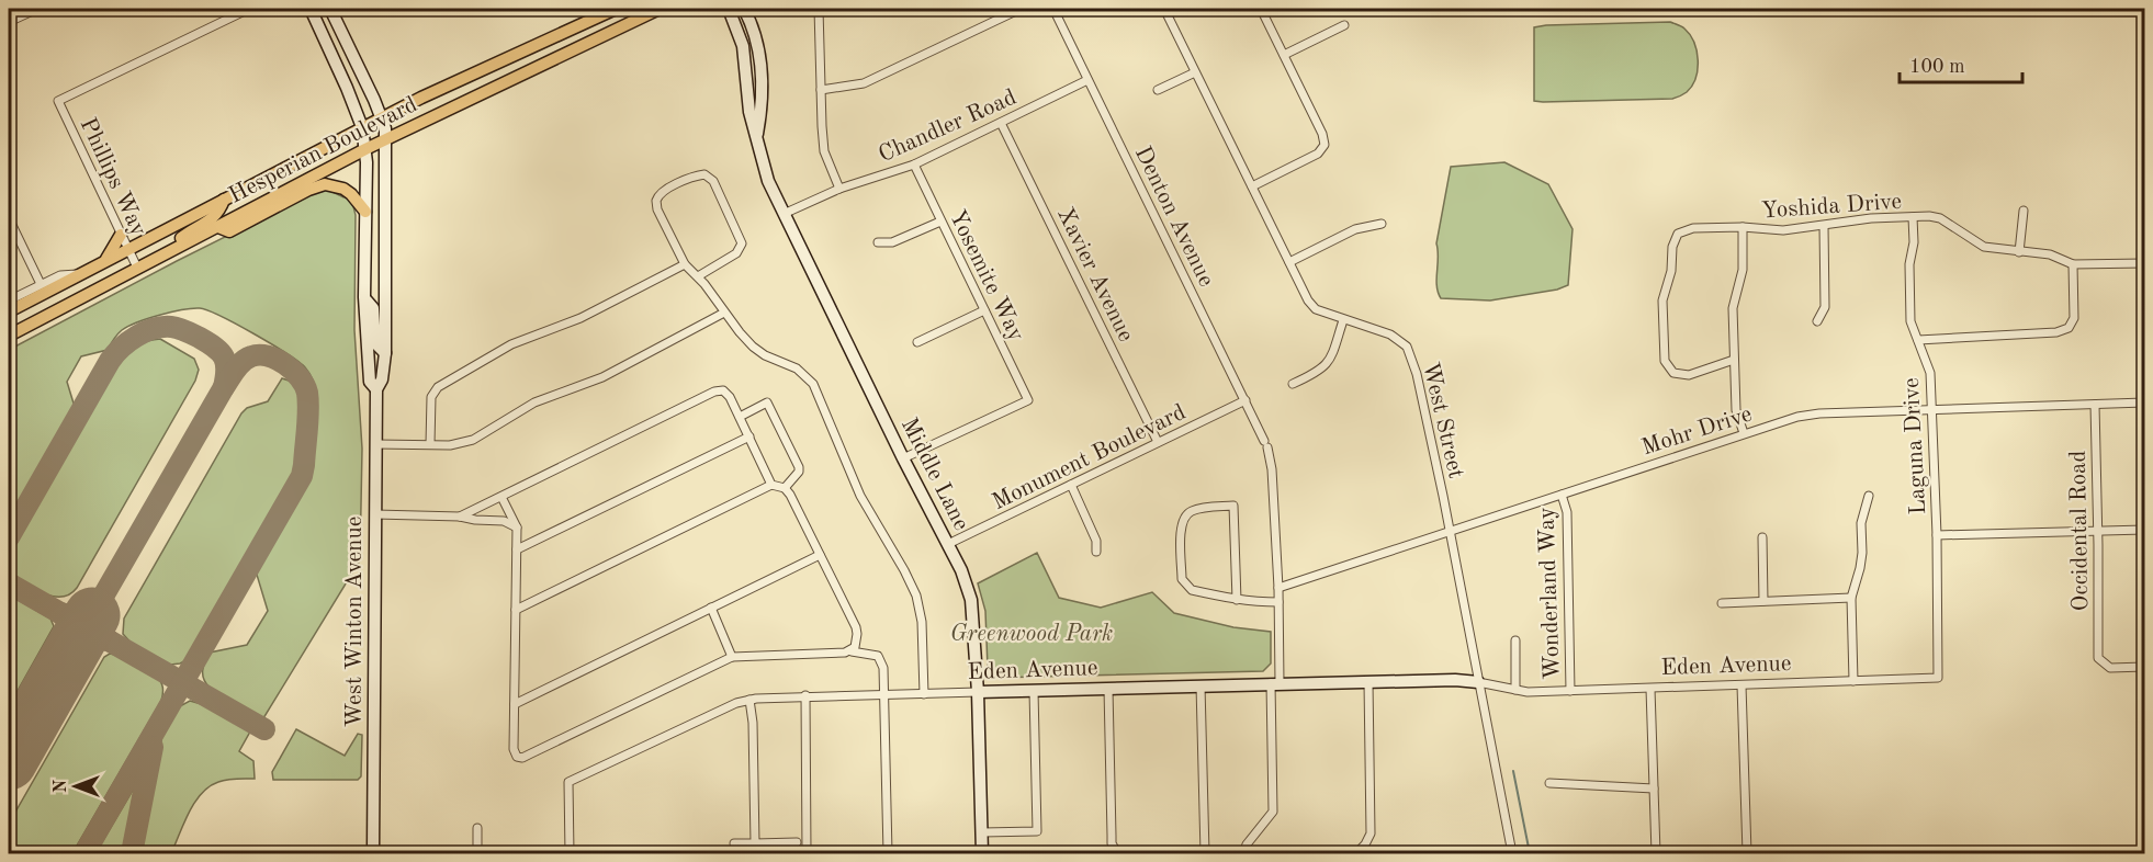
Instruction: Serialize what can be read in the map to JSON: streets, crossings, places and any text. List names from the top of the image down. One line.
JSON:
{"streets":{"main road":["Hesperian Boulevard"],"street":["Chandler Road","Phillips Way","Yoshida Drive","Denton Avenue","Xavier Avenue","Yosemite Way","West Street","Mohr Drive","Laguna Drive","Monument Boulevard","Middle Lane","Occidental Road","Wonderland Way","West Winton Avenue","Eden Avenue"]},"crossings":[["Chandler Road","Denton Avenue"],["Chandler Road","Xavier Avenue"],["Chandler Road","Yosemite Way"],["Chandler Road","Middle Lane"],["Hesperian Boulevard","Phillips Way"],["Hesperian Boulevard","West Winton Avenue"],["Yoshida Drive","Laguna Drive"],["Denton Avenue","Mohr Drive"],["Denton Avenue","Monument Boulevard"],["Denton Avenue","Eden Avenue"],["Xavier Avenue","Monument Boulevard"],["Yosemite Way","Middle Lane"],["West Street","Mohr Drive"],["West Street","Eden Avenue"],["Mohr Drive","Laguna Drive"],["Mohr Drive","Occidental Road"],["Mohr Drive","Wonderland Way"],["Laguna Drive","Eden Avenue"],["Monument Boulevard","Middle Lane"],["Middle Lane","Eden Avenue"],["Wonderland Way","Eden Avenue"]],"parks":["Greenwood Park"],"scale_bar":"100 m","north":"left"}
